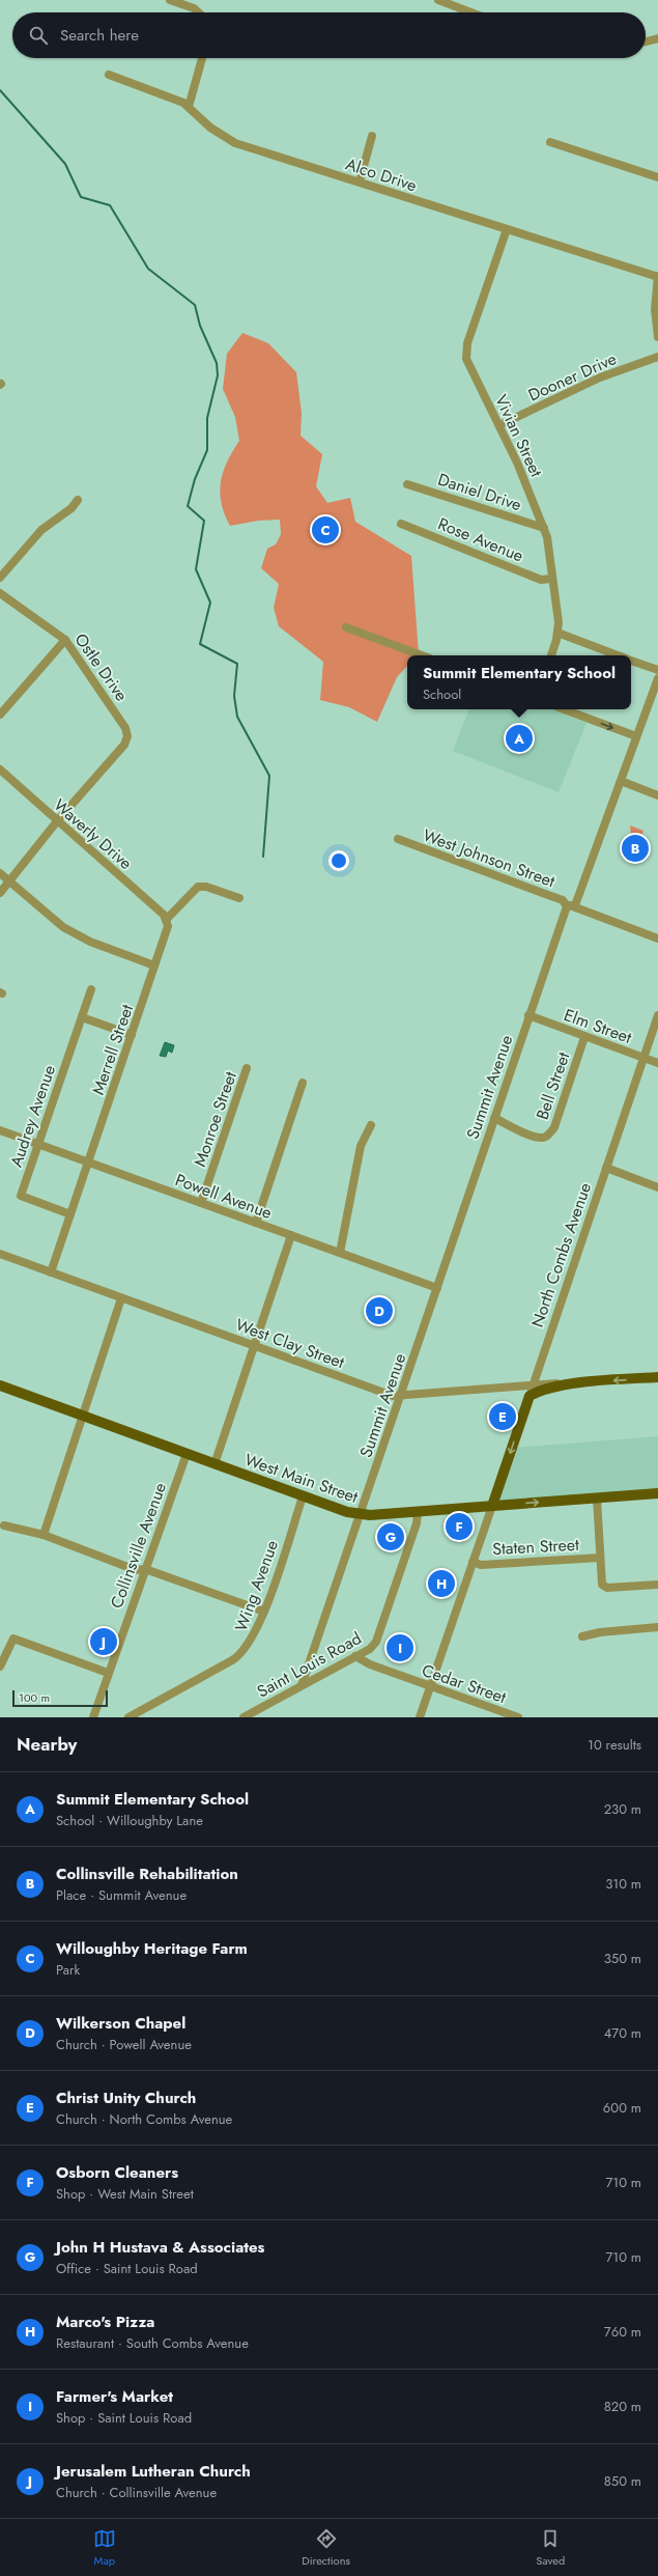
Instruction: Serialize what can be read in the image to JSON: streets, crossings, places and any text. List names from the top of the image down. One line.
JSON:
{"streets":{"main road":["North Combs Avenue","West Clay Street","West Main Street"],"street":["Alco Drive","Dooner Drive","Vivian Street","Daniel Drive","Rose Avenue","Ostle Drive","Waverly Drive","West Johnson Street","Elm Street","Merrell Street","Bell Street","Summit Avenue","Audrey Avenue","Monroe Street","Powell Avenue","Collinsville Avenue","Staten Street","Wing Avenue","Saint Louis Road","Cedar Street"]},"crossings":[["Alco Drive","Vivian Street"],["Dooner Drive","Vivian Street"],["Vivian Street","Daniel Drive"],["Vivian Street","Rose Avenue"],["Ostle Drive","Waverly Drive"],["Waverly Drive","Merrell Street"],["West Johnson Street","Summit Avenue"],["Elm Street","Bell Street"],["Elm Street","Summit Avenue"],["Elm Street","North Combs Avenue"],["Merrell Street","Audrey Avenue"],["Merrell Street","Powell Avenue"],["Merrell Street","West Clay Street"],["Bell Street","Summit Avenue"],["Summit Avenue","Powell Avenue"],["Summit Avenue","West Clay Street"],["Summit Avenue","West Main Street"],["Summit Avenue","Saint Louis Road"],["Audrey Avenue","Powell Avenue"],["Monroe Street","Powell Avenue"],["North Combs Avenue","West Clay Street"],["North Combs Avenue","West Main Street"],["West Main Street","Collinsville Avenue"],["West Main Street","Wing Avenue"],["West Main Street","Saint Louis Road"],["Saint Louis Road","Cedar Street"]],"scale_bar":"100 m","page":{"search":"Search here","pins":["C","A","B","D","E","F","G","H","J","I"],"popup":["Summit Elementary School","School"],"scale":"100 m","heading":["Nearby","10 results"],"list":[{"mark":"A","name":"Summit Elementary School","note":"School · Willoughby Lane","value":"230 m"},{"mark":"B","name":"Collinsville Rehabilitation","note":"Place · Summit Avenue","value":"310 m"},{"mark":"C","name":"Willoughby Heritage Farm","note":"Park","value":"350 m"},{"mark":"D","name":"Wilkerson Chapel","note":"Church · Powell Avenue","value":"470 m"},{"mark":"E","name":"Christ Unity Church","note":"Church · North Combs Avenue","value":"600 m"},{"mark":"F","name":"Osborn Cleaners","note":"Shop · West Main Street","value":"710 m"},{"mark":"G","name":"John H Hustava & Associates","note":"Office · Saint Louis Road","value":"710 m"},{"mark":"H","name":"Marco's Pizza","note":"Restaurant · South Combs Avenue","value":"760 m"},{"mark":"I","name":"Farmer's Market","note":"Shop · Saint Louis Road","value":"820 m"},{"mark":"J","name":"Jerusalem Lutheran Church","note":"Church · Collinsville Avenue","value":"850 m"}],"nav":["Map","Directions","Saved"]}}
